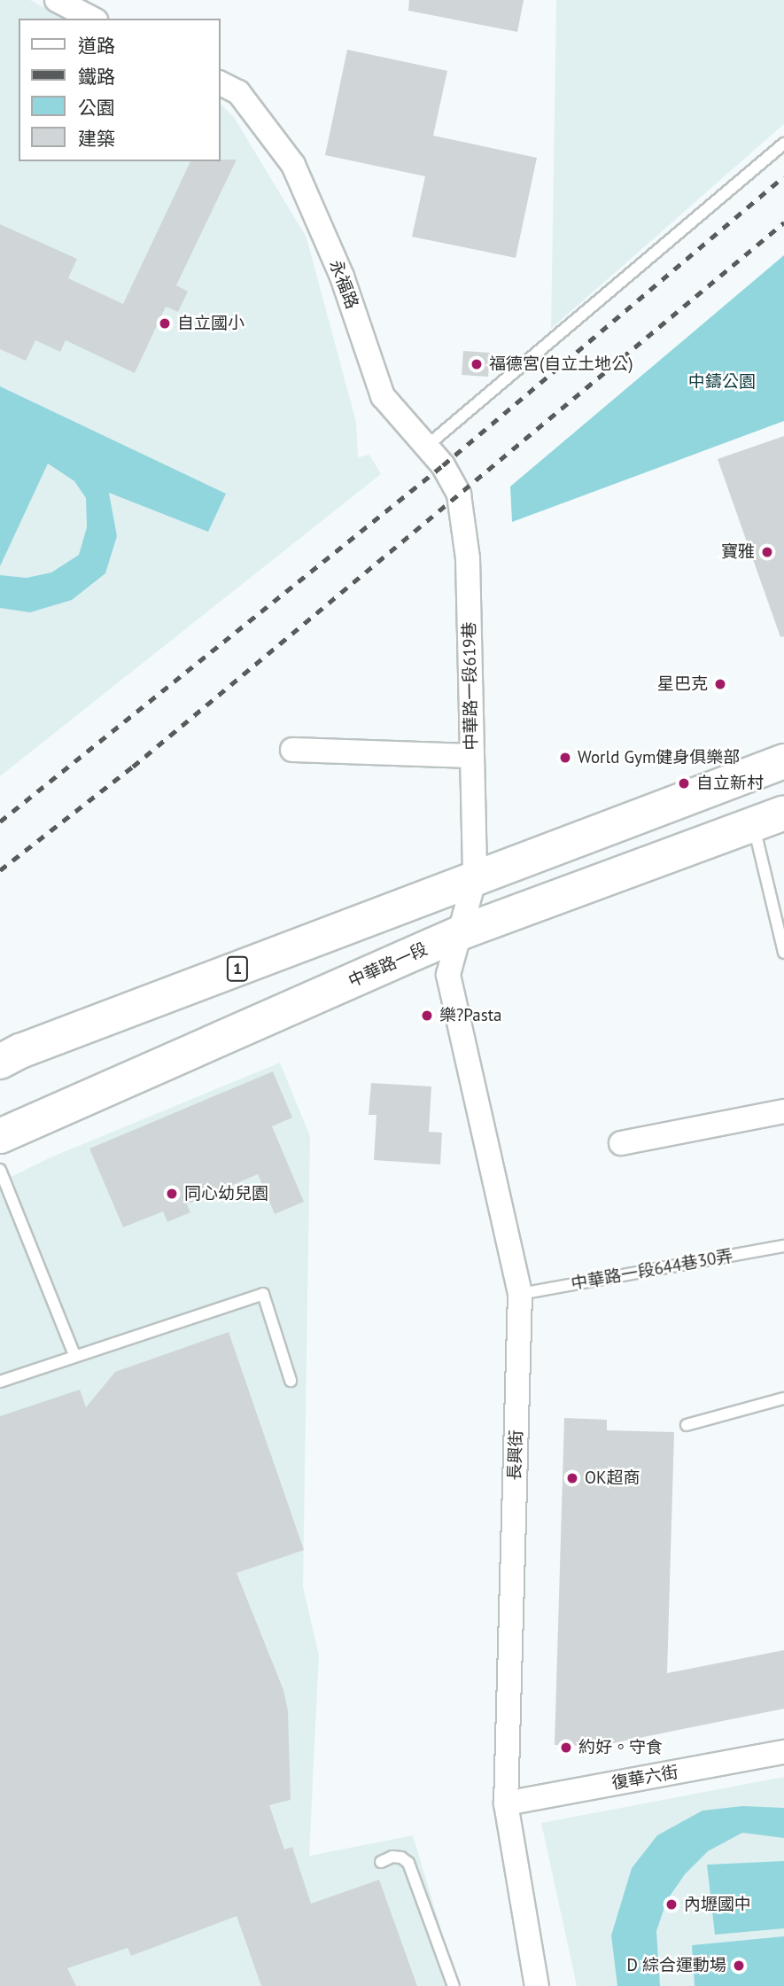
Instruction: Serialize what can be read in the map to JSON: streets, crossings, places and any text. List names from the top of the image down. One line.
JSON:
{"streets":{"main road":["中華路一段","1"],"street":["永福路","中華路一段619巷","長興街","復華六街"],"lane":["中華路一段644巷30弄"]},"crossings":[["永福路","中華路一段619巷"],["中華路一段619巷","中華路一段"],["中華路一段619巷","1"],["中華路一段619巷","長興街"],["中華路一段","長興街"],["中華路一段644巷30弄","長興街"],["長興街","復華六街"]],"parks":["中鑄公園"],"places":["自立國小","福德宮(自立土地公)","寶雅","星巴克","World Gym健身俱樂部","自立新村","樂?Pasta","同心幼兒園","OK超商","約好。守食","內壢國中","D 綜合運動場"],"legend":["道路","鐵路","公園","建築"]}
